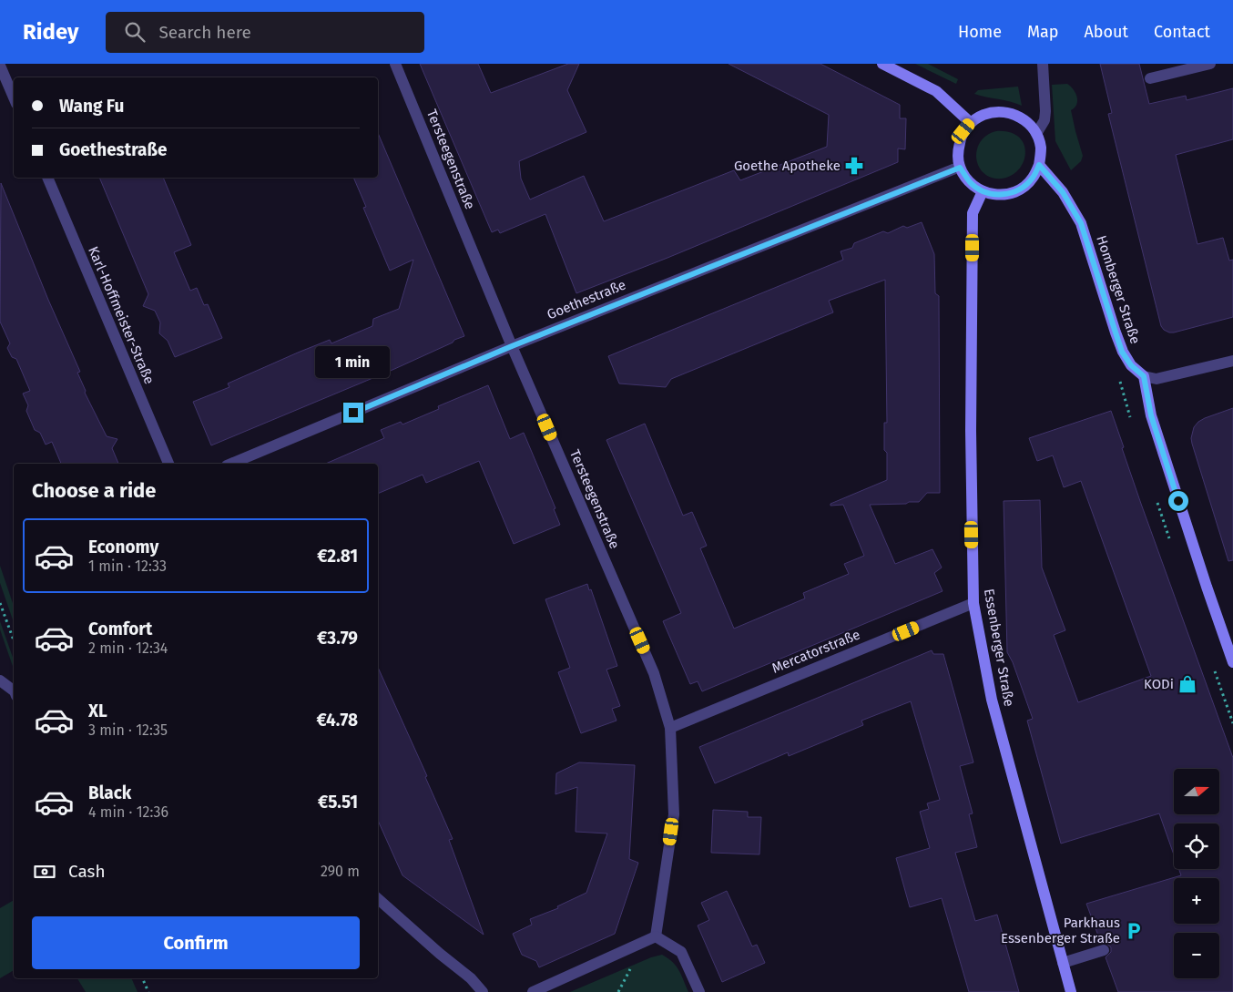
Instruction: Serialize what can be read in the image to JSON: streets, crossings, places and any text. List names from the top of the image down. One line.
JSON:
{"streets":{"street":["Tersteegenstraße","Homberger Straße","Goethestraße","Karl-Hoffmeister-Straße","Essenberger Straße","Mercatorstraße"]},"crossings":[["Tersteegenstraße","Goethestraße"],["Tersteegenstraße","Mercatorstraße"],["Homberger Straße","Goethestraße"],["Homberger Straße","Essenberger Straße"],["Goethestraße","Essenberger Straße"],["Essenberger Straße","Mercatorstraße"]],"places":{"pharmacy":["Goethe Apotheke"],"shop":["KODi"],"parking":["Parkhaus Essenberger Straße"]},"north":"right","page":{"header":"Ridey","search":"Search here","nav":["Home","Map","About","Contact"],"banner":["Wang Fu","Goethestraße"],"bubble":"1 min","heading":"Choose a ride","list":[{"name":"Economy","note":"1 min · 12:33","value":"€2.81"},{"name":"Comfort","note":"2 min · 12:34","value":"€3.79"},{"name":"XL","note":"3 min · 12:35","value":"€4.78"},{"name":"Black","note":"4 min · 12:36","value":"€5.51"}],"map_buttons":["+","−"],"pay":["Cash","290 m"],"buttons":"Confirm"}}
